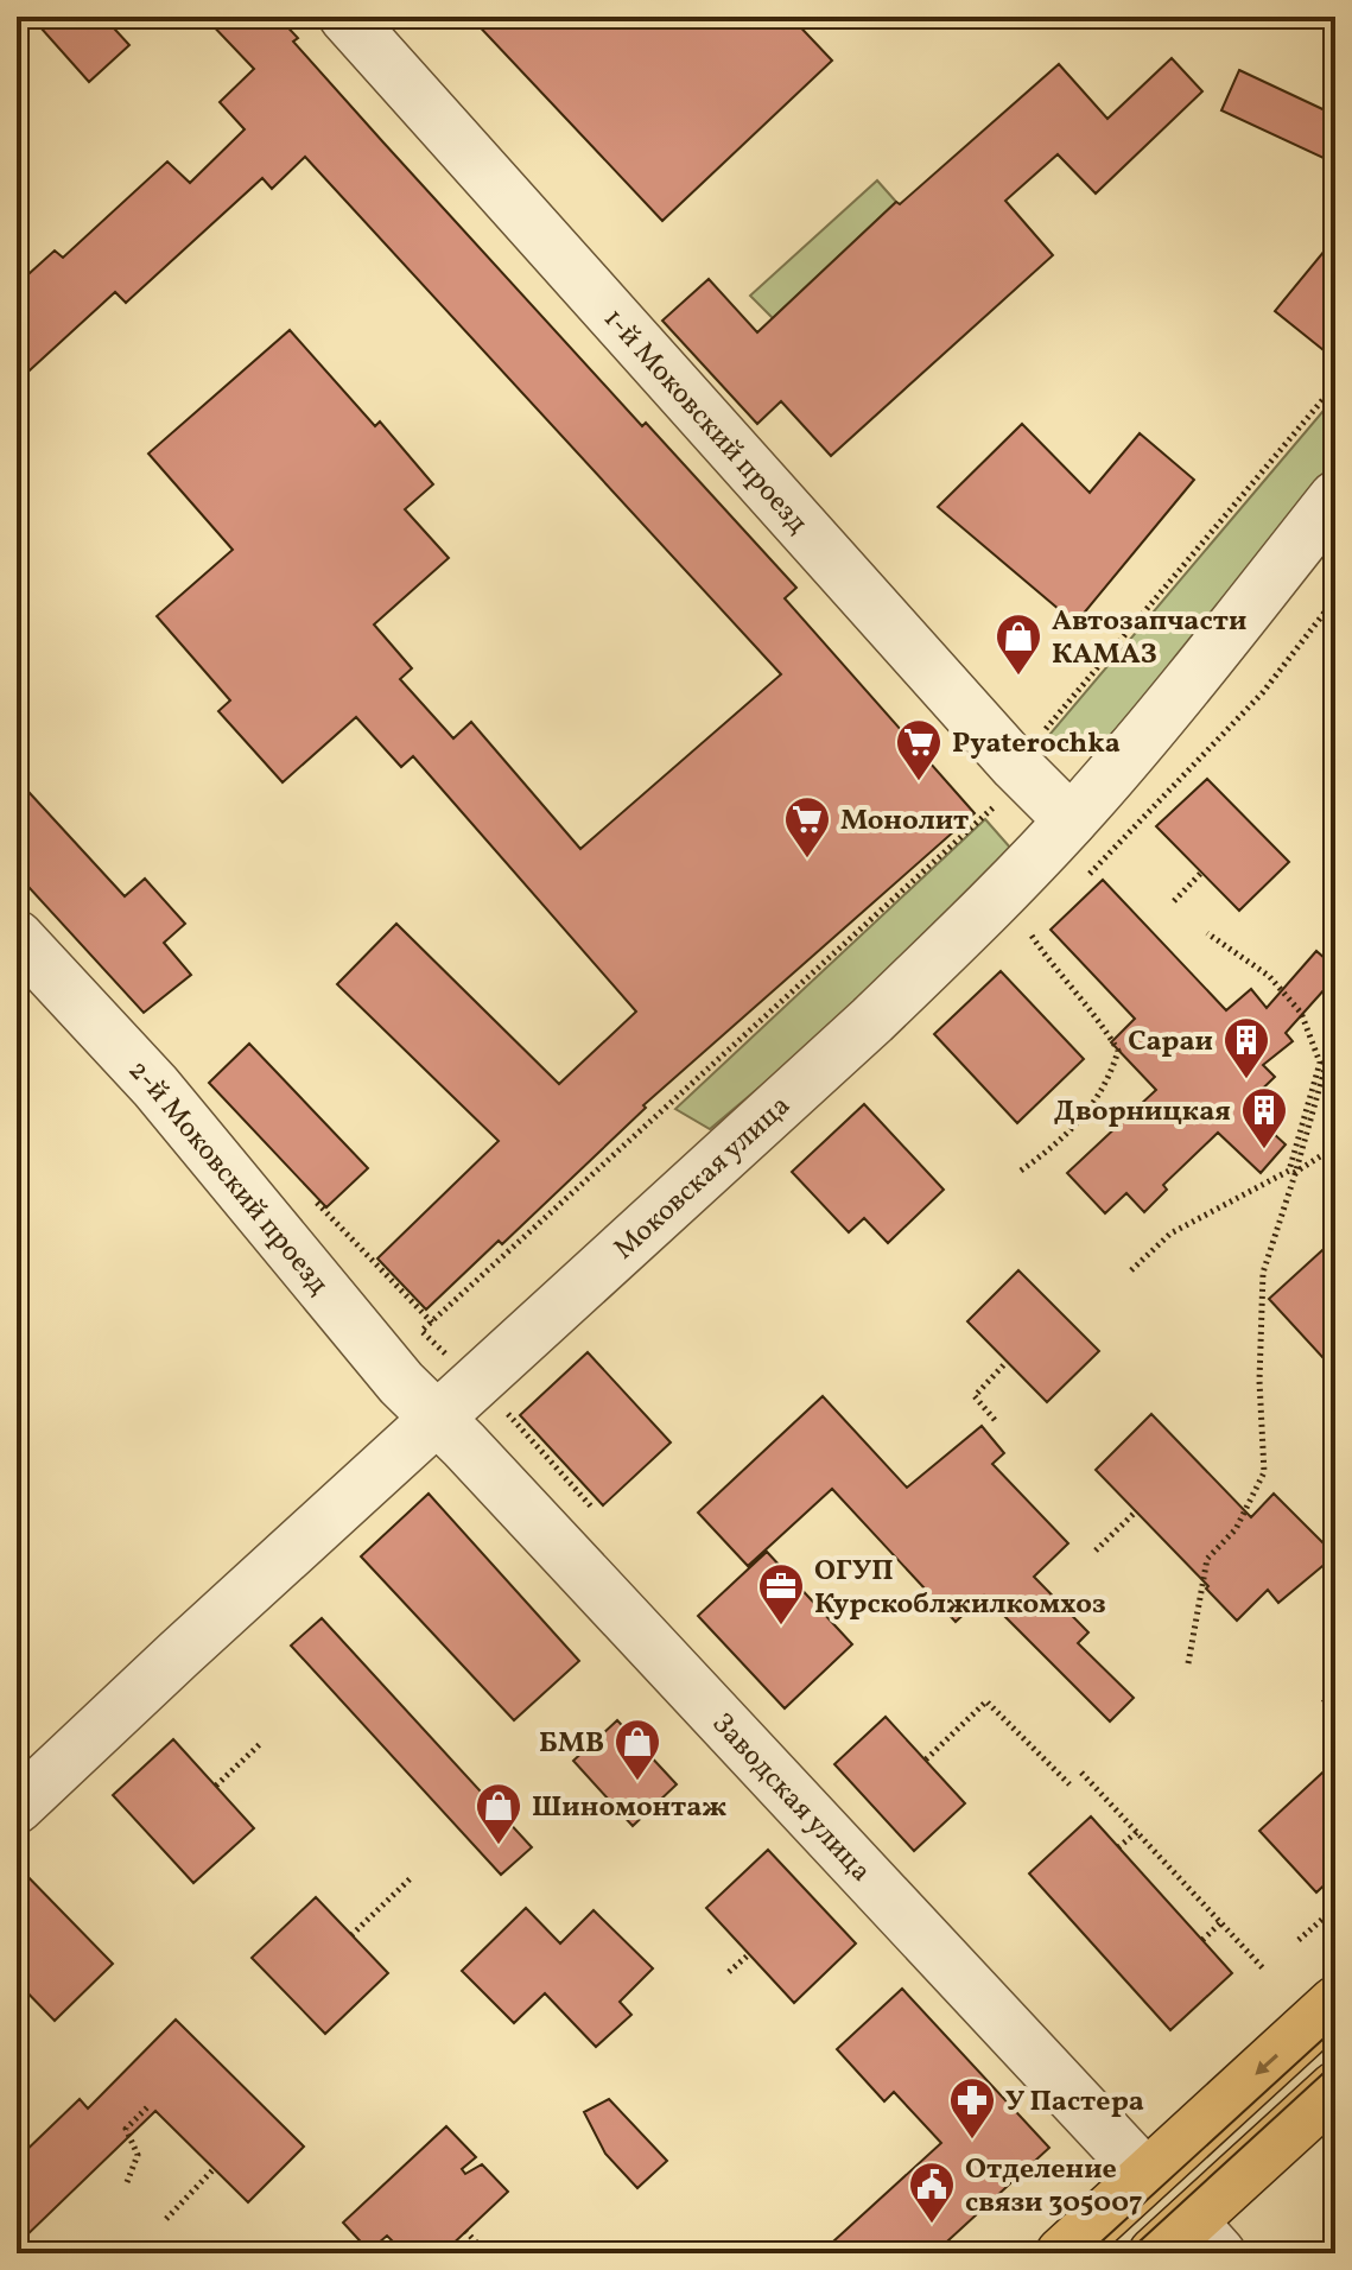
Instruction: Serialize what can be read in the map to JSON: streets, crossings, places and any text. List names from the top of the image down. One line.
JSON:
{"streets":{"street":["1-й Моковский проезд","2-й Моковский проезд","Моковская улица","Заводская улица"]},"crossings":[["1-й Моковский проезд","Моковская улица"],["2-й Моковский проезд","Моковская улица"],["2-й Моковский проезд","Заводская улица"],["Моковская улица","Заводская улица"]],"places":{"shop":["Автозапчасти КАМАЗ","БМВ","Шиномонтаж"],"supermarket":["Pyaterochka","Монолит"],"building":["Сараи","Дворницкая"],"office":["ОГУП Курскоблжилкомхоз"],"pharmacy":["У Пастера"],"public building":["Отделение связи 305007"]}}
